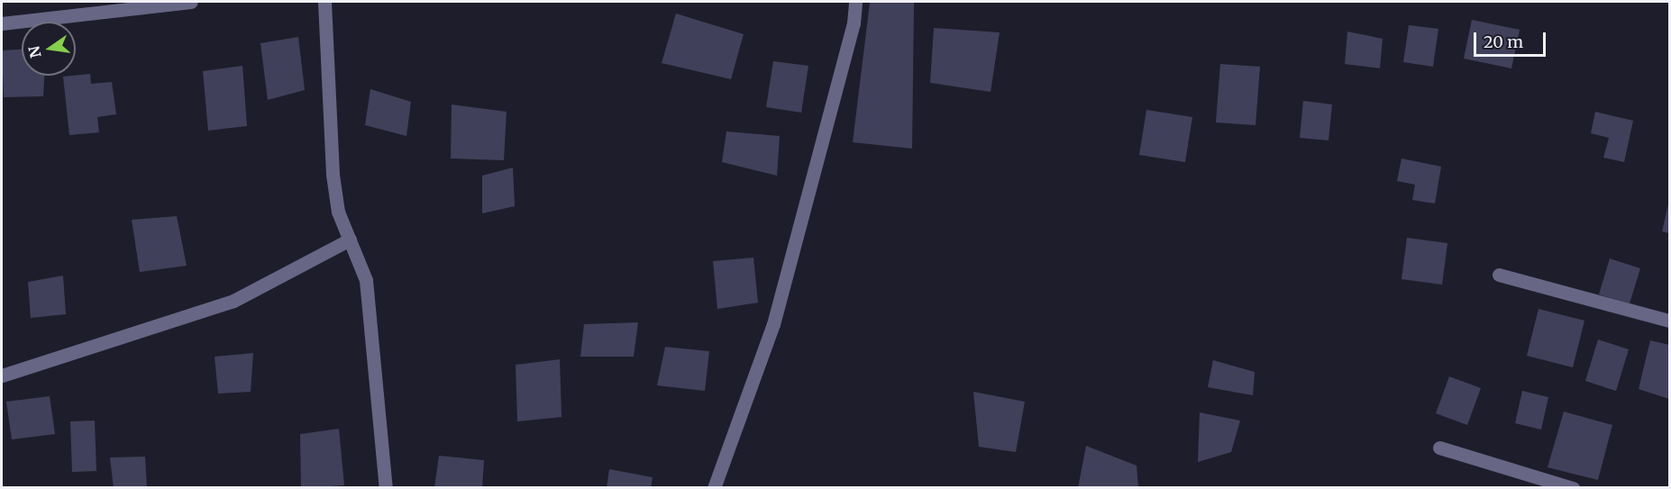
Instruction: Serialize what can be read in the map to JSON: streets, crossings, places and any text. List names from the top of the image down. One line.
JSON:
{"scale_bar":"20 m","north":"left"}
